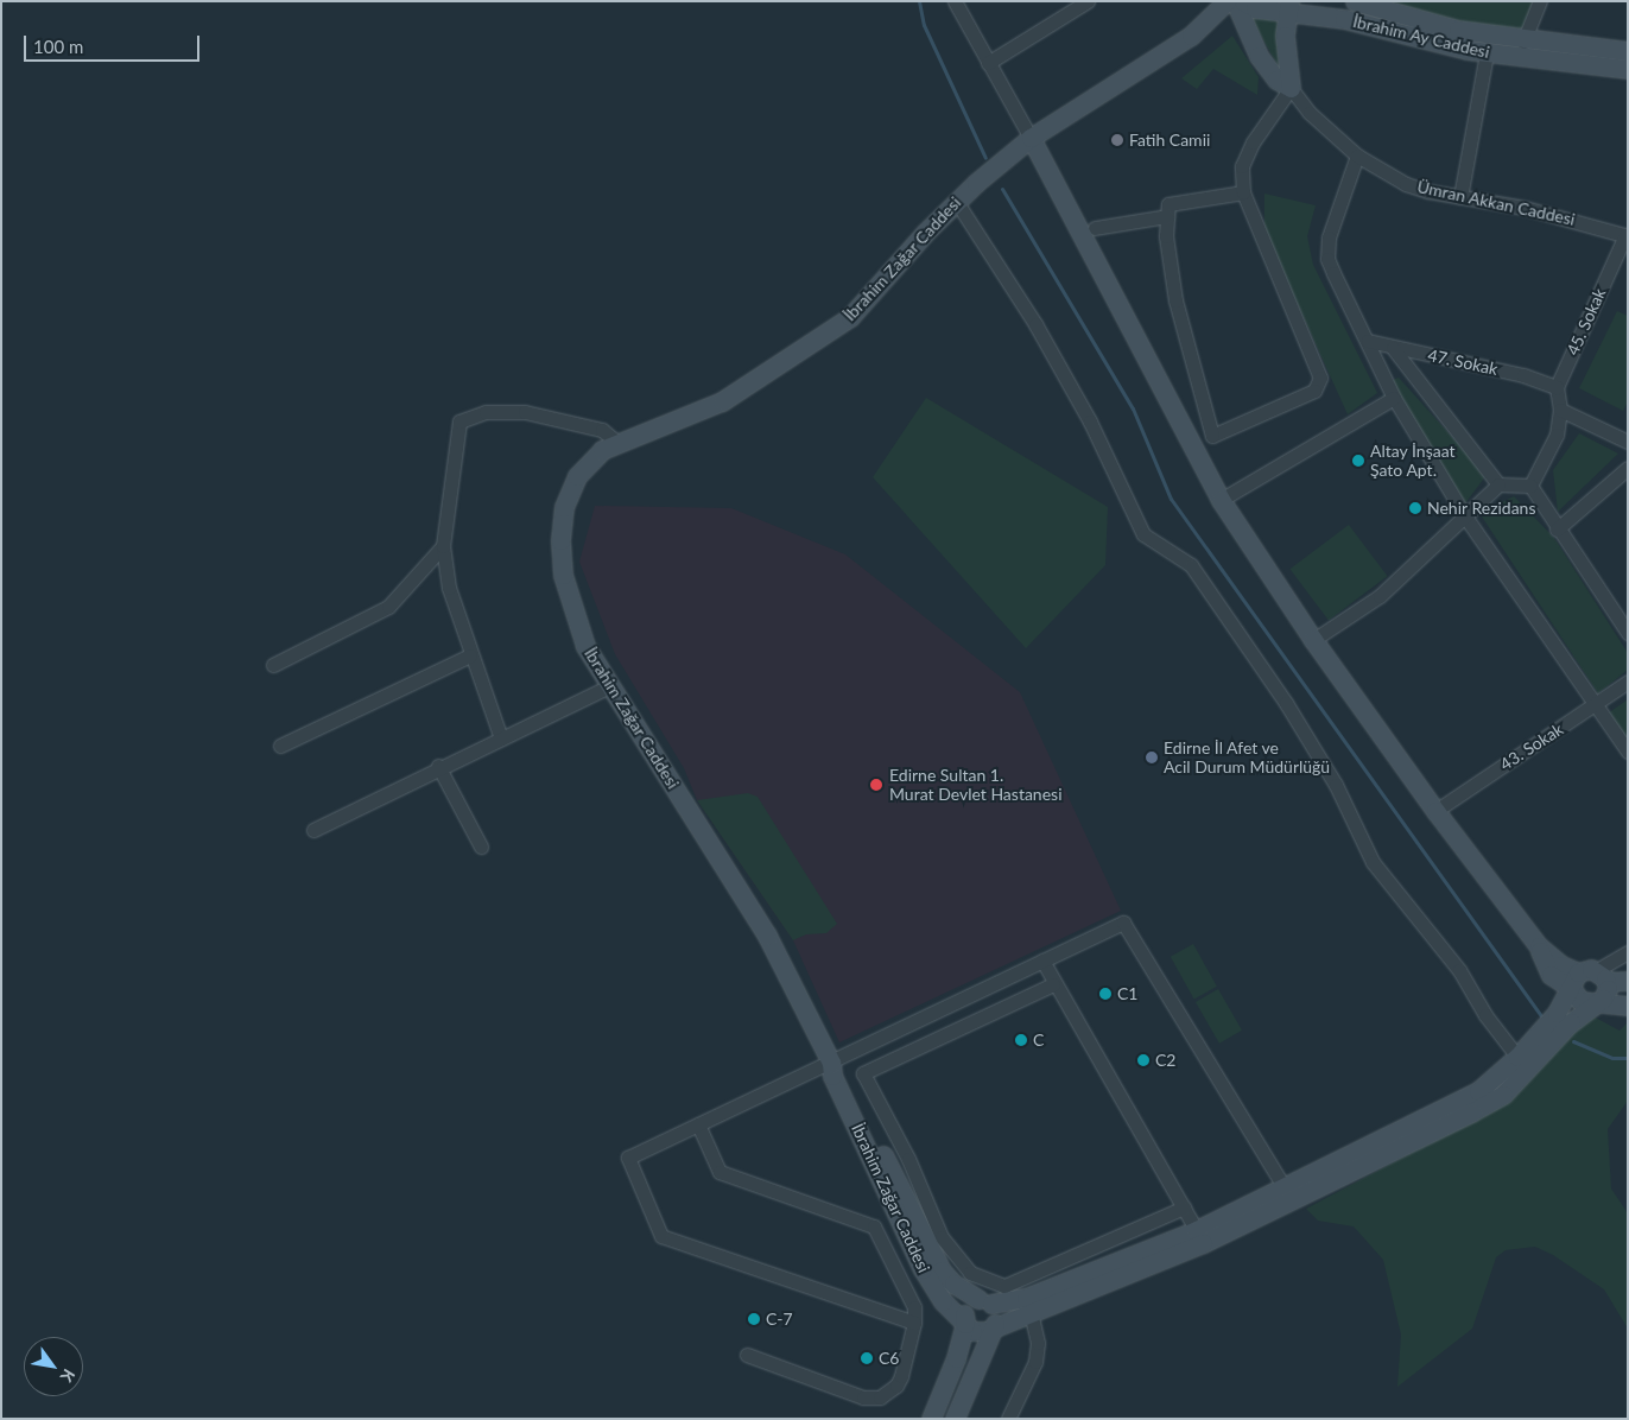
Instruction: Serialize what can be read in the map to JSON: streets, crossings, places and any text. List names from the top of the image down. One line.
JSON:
{"streets":{"main road":["İbrahim Ay Caddesi","İbrahim Zağar Caddesi"],"street":["Ümran Akkan Caddesi","45. Sokak","47. Sokak","43. Sokak"]},"crossings":[["Ümran Akkan Caddesi","45. Sokak"],["45. Sokak","47. Sokak"]],"places":["Fatih Camii","Altay İnşaat Şato Apt.","Nehir Rezidans","Edirne İl Afet ve Acil Durum Müdürlüğü","Edirne Sultan 1. Murat Devlet Hastanesi","C1","C","C2","C-7","C6"],"scale_bar":"100 m","north":"bottom right"}
